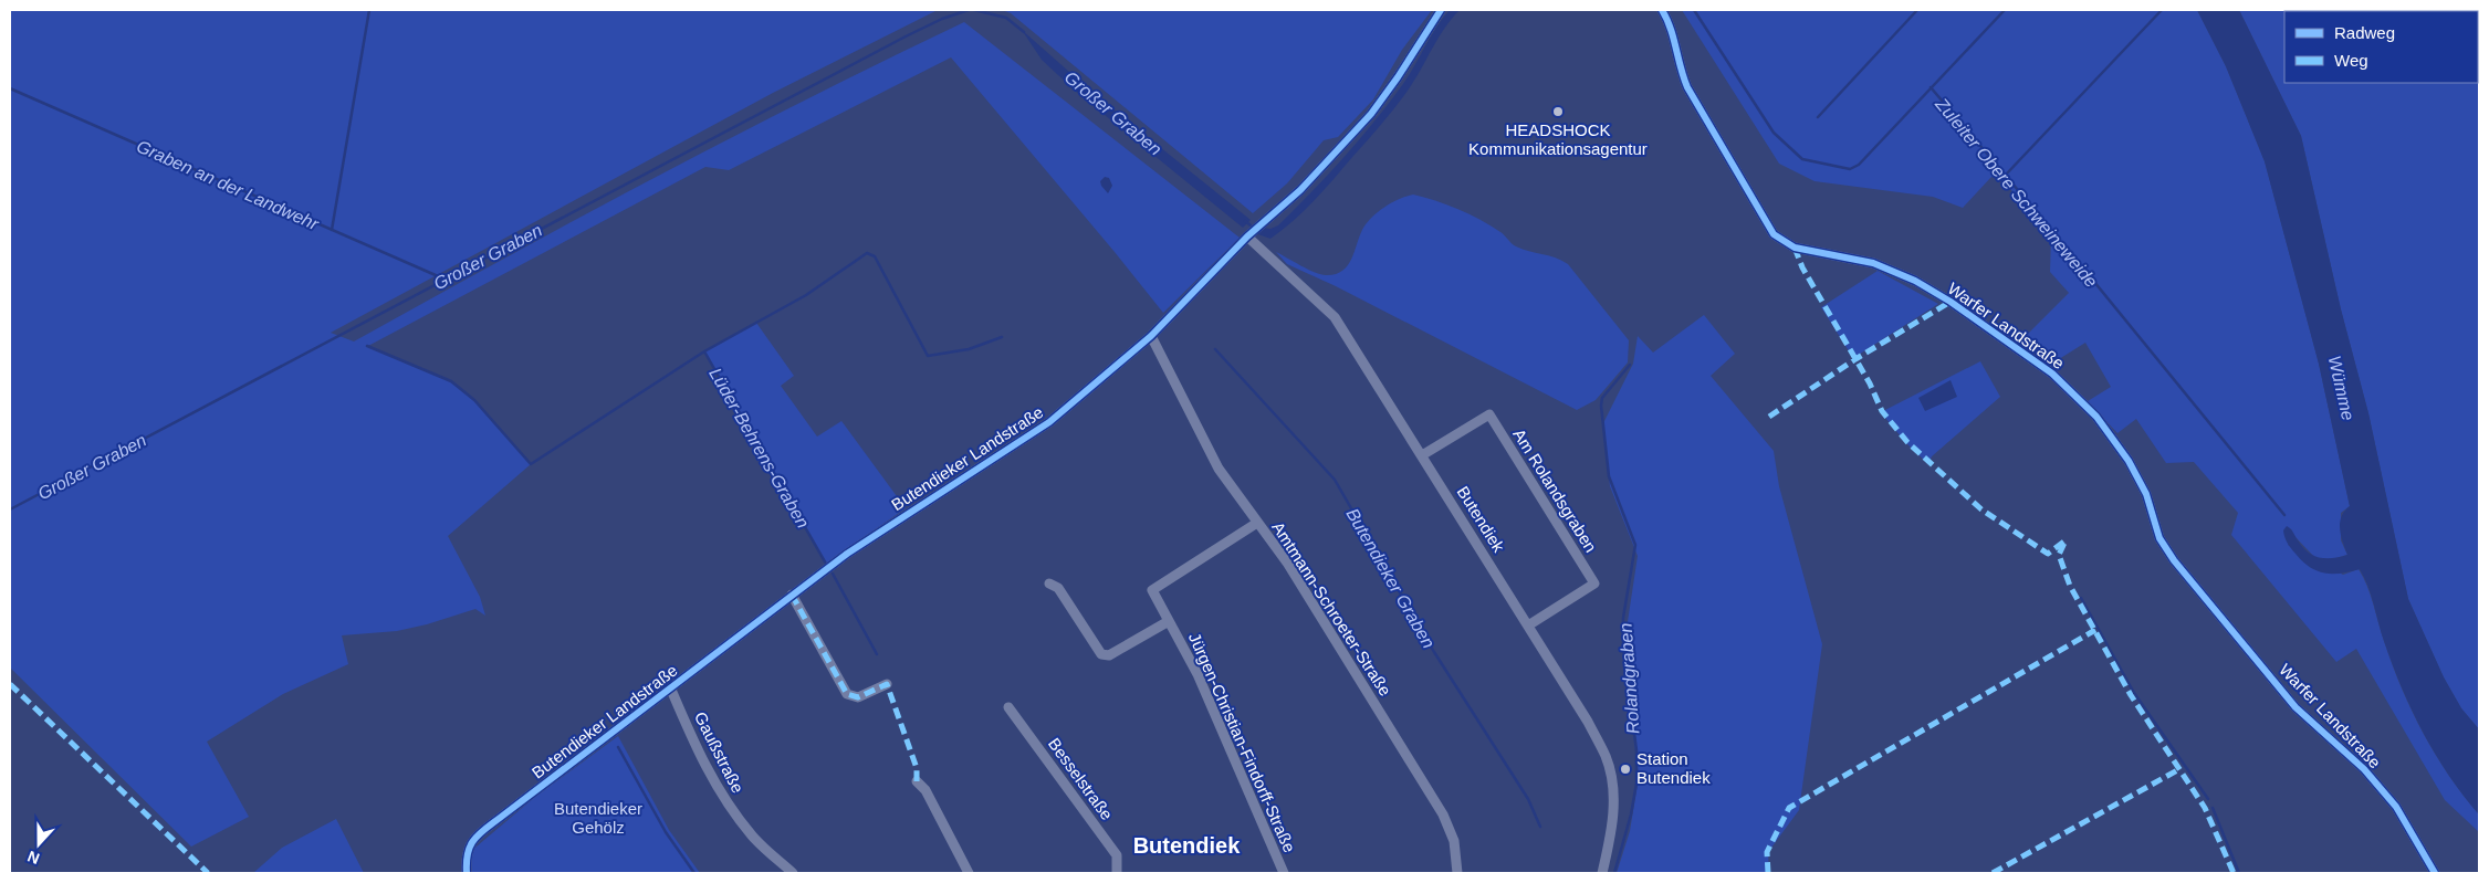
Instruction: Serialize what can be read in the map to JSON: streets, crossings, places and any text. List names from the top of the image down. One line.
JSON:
{"streets":{"street":["Warfer Landstraße","Butendieker Landstraße","Am Rolandsgraben","Butendiek","Amtmann-Schroeter-Straße","Jürgen-Christian-Findorff-Straße","Gaußstraße","Besselstraße"]},"crossings":[["Butendieker Landstraße","Butendiek"],["Butendieker Landstraße","Amtmann-Schroeter-Straße"],["Butendieker Landstraße","Gaußstraße"],["Am Rolandsgraben","Butendiek"],["Amtmann-Schroeter-Straße","Jürgen-Christian-Findorff-Straße"]],"districts":["Butendiek"],"water":["Großer Graben","Graben an der Landwehr","Zuleiter Obere Schweineweide","Wümme","Lüder-Behrens-Graben","Butendieker Graben","Rolandgraben"],"parks":["Butendieker Gehölz"],"places":["HEADSHOCK Kommunikationsagentur","Station Butendiek"],"legend":["Radweg","Weg"],"north":"bottom"}
